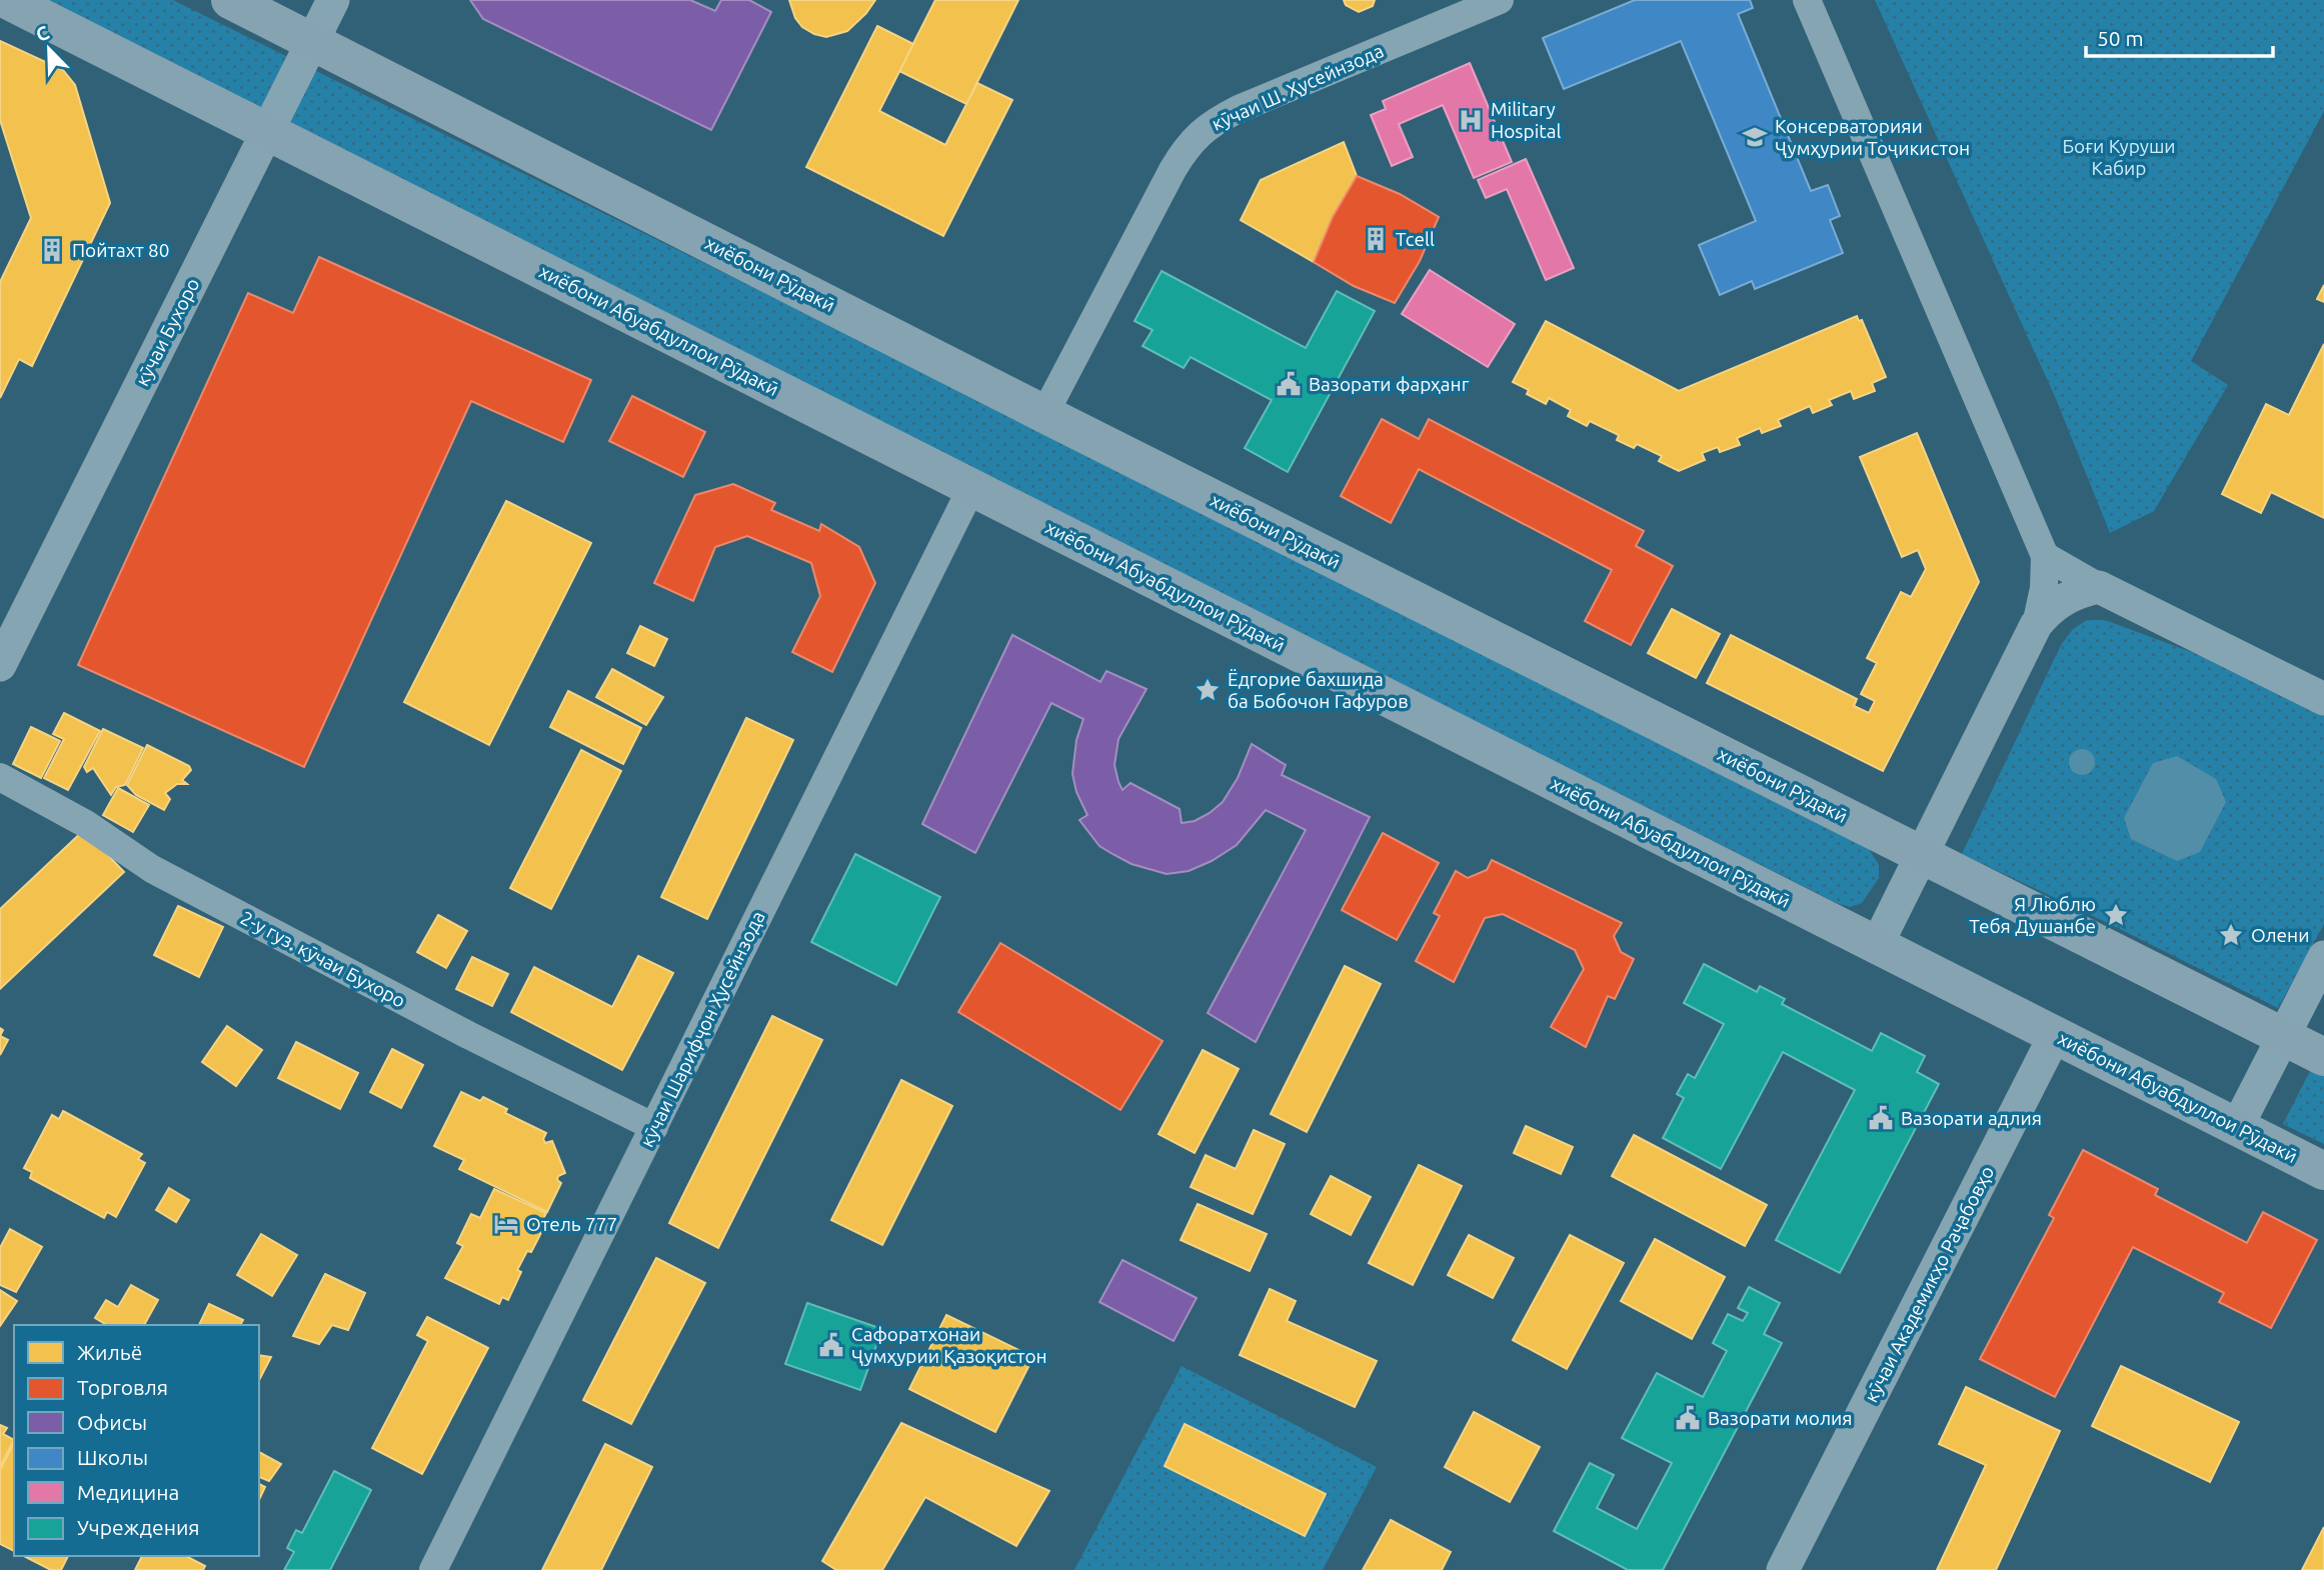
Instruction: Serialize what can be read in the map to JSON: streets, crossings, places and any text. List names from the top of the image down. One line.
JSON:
{"streets":{"highway":["хиёбони Рӯдакӣ","хиёбони Абуабдуллои Рӯдакӣ"],"street":["кӯчаи Ш. Ҳусейнзода","кӯчаи Бухоро","2-у гуз. кӯчаи Бухоро","кӯчаи Шарифҷон Ҳусейнзода","кӯчаи Академикҳо Раҷабовҳо"]},"crossings":[["кӯчаи Ш. Ҳусейнзода","хиёбони Рӯдакӣ"],["хиёбони Рӯдакӣ","кӯчаи Бухоро"],["хиёбони Абуабдуллои Рӯдакӣ","кӯчаи Бухоро"],["хиёбони Абуабдуллои Рӯдакӣ","кӯчаи Шарифҷон Ҳусейнзода"],["хиёбони Абуабдуллои Рӯдакӣ","кӯчаи Академикҳо Раҷабовҳо"],["2-у гуз. кӯчаи Бухоро","кӯчаи Шарифҷон Ҳусейнзода"]],"parks":["Боғи Куруши Кабир"],"places":{"hospital":["Military Hospital"],"school or university":["Консерваторияи Ҷумҳурии Тоҷикистон"],"building":["Tcell","Пойтахт 80"],"public building":["Вазорати фарҳанг","Вазорати адлия","Сафоратхонаи Ҷумҳурии Қазоқистон","Вазорати молия"],"place":["Ёдгорие бахшида ба Бобочон Гафуров","Я Люблю Тебя Душанбе","Олени"],"hotel":["Отель 777"]},"legend":["Жильё","Торговля","Офисы","Школы","Медицина","Учреждения"],"scale_bar":"50 m","north":"top left"}
